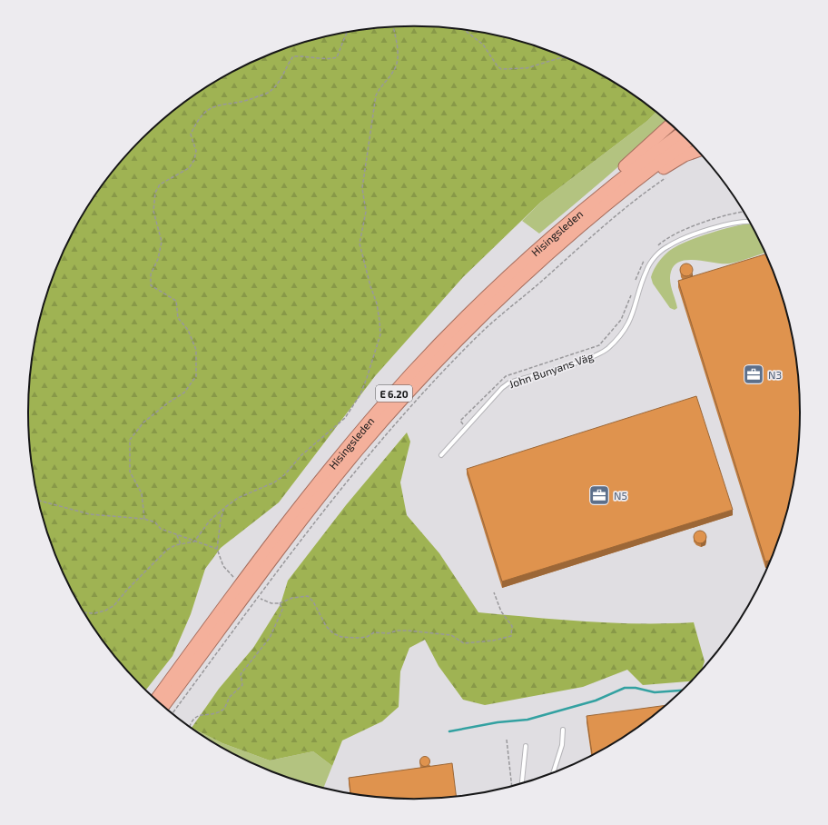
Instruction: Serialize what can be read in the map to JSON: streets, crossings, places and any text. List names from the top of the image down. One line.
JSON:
{"streets":{"highway":["Hisingsleden","E 6.20"],"lane":["John Bunyans Väg"]},"places":{"office":["N3","N5"]}}
